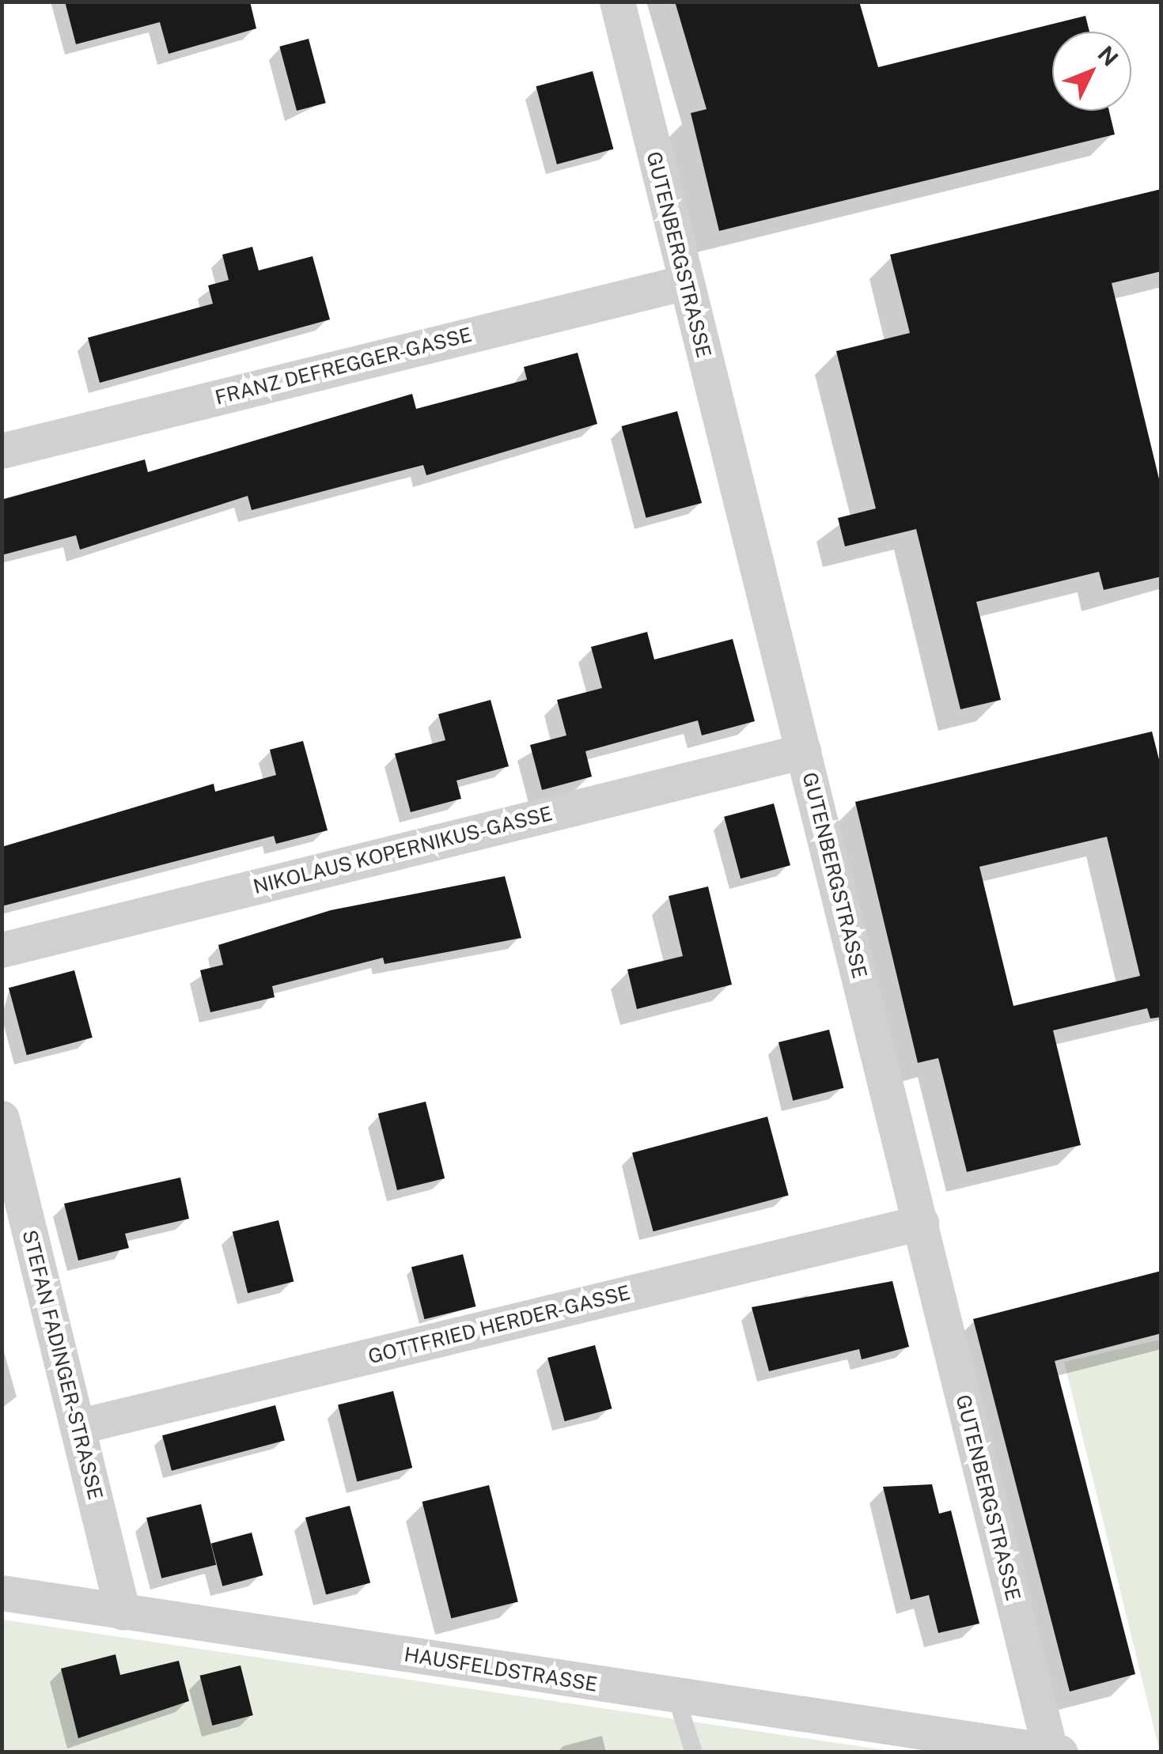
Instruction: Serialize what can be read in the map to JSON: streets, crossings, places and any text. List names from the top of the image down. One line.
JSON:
{"streets":{"street":["GUTENBERGSTRASSE","FRANZ DEFREGGER-GASSE","NIKOLAUS KOPERNIKUS-GASSE","GOTTFRIED HERDER-GASSE","STEFAN FADINGER-STRASSE","HAUSFELDSTRASSE"]},"crossings":[["GUTENBERGSTRASSE","FRANZ DEFREGGER-GASSE"],["GUTENBERGSTRASSE","NIKOLAUS KOPERNIKUS-GASSE"],["GUTENBERGSTRASSE","GOTTFRIED HERDER-GASSE"],["GUTENBERGSTRASSE","HAUSFELDSTRASSE"],["GOTTFRIED HERDER-GASSE","STEFAN FADINGER-STRASSE"],["STEFAN FADINGER-STRASSE","HAUSFELDSTRASSE"]],"north":"top right"}
